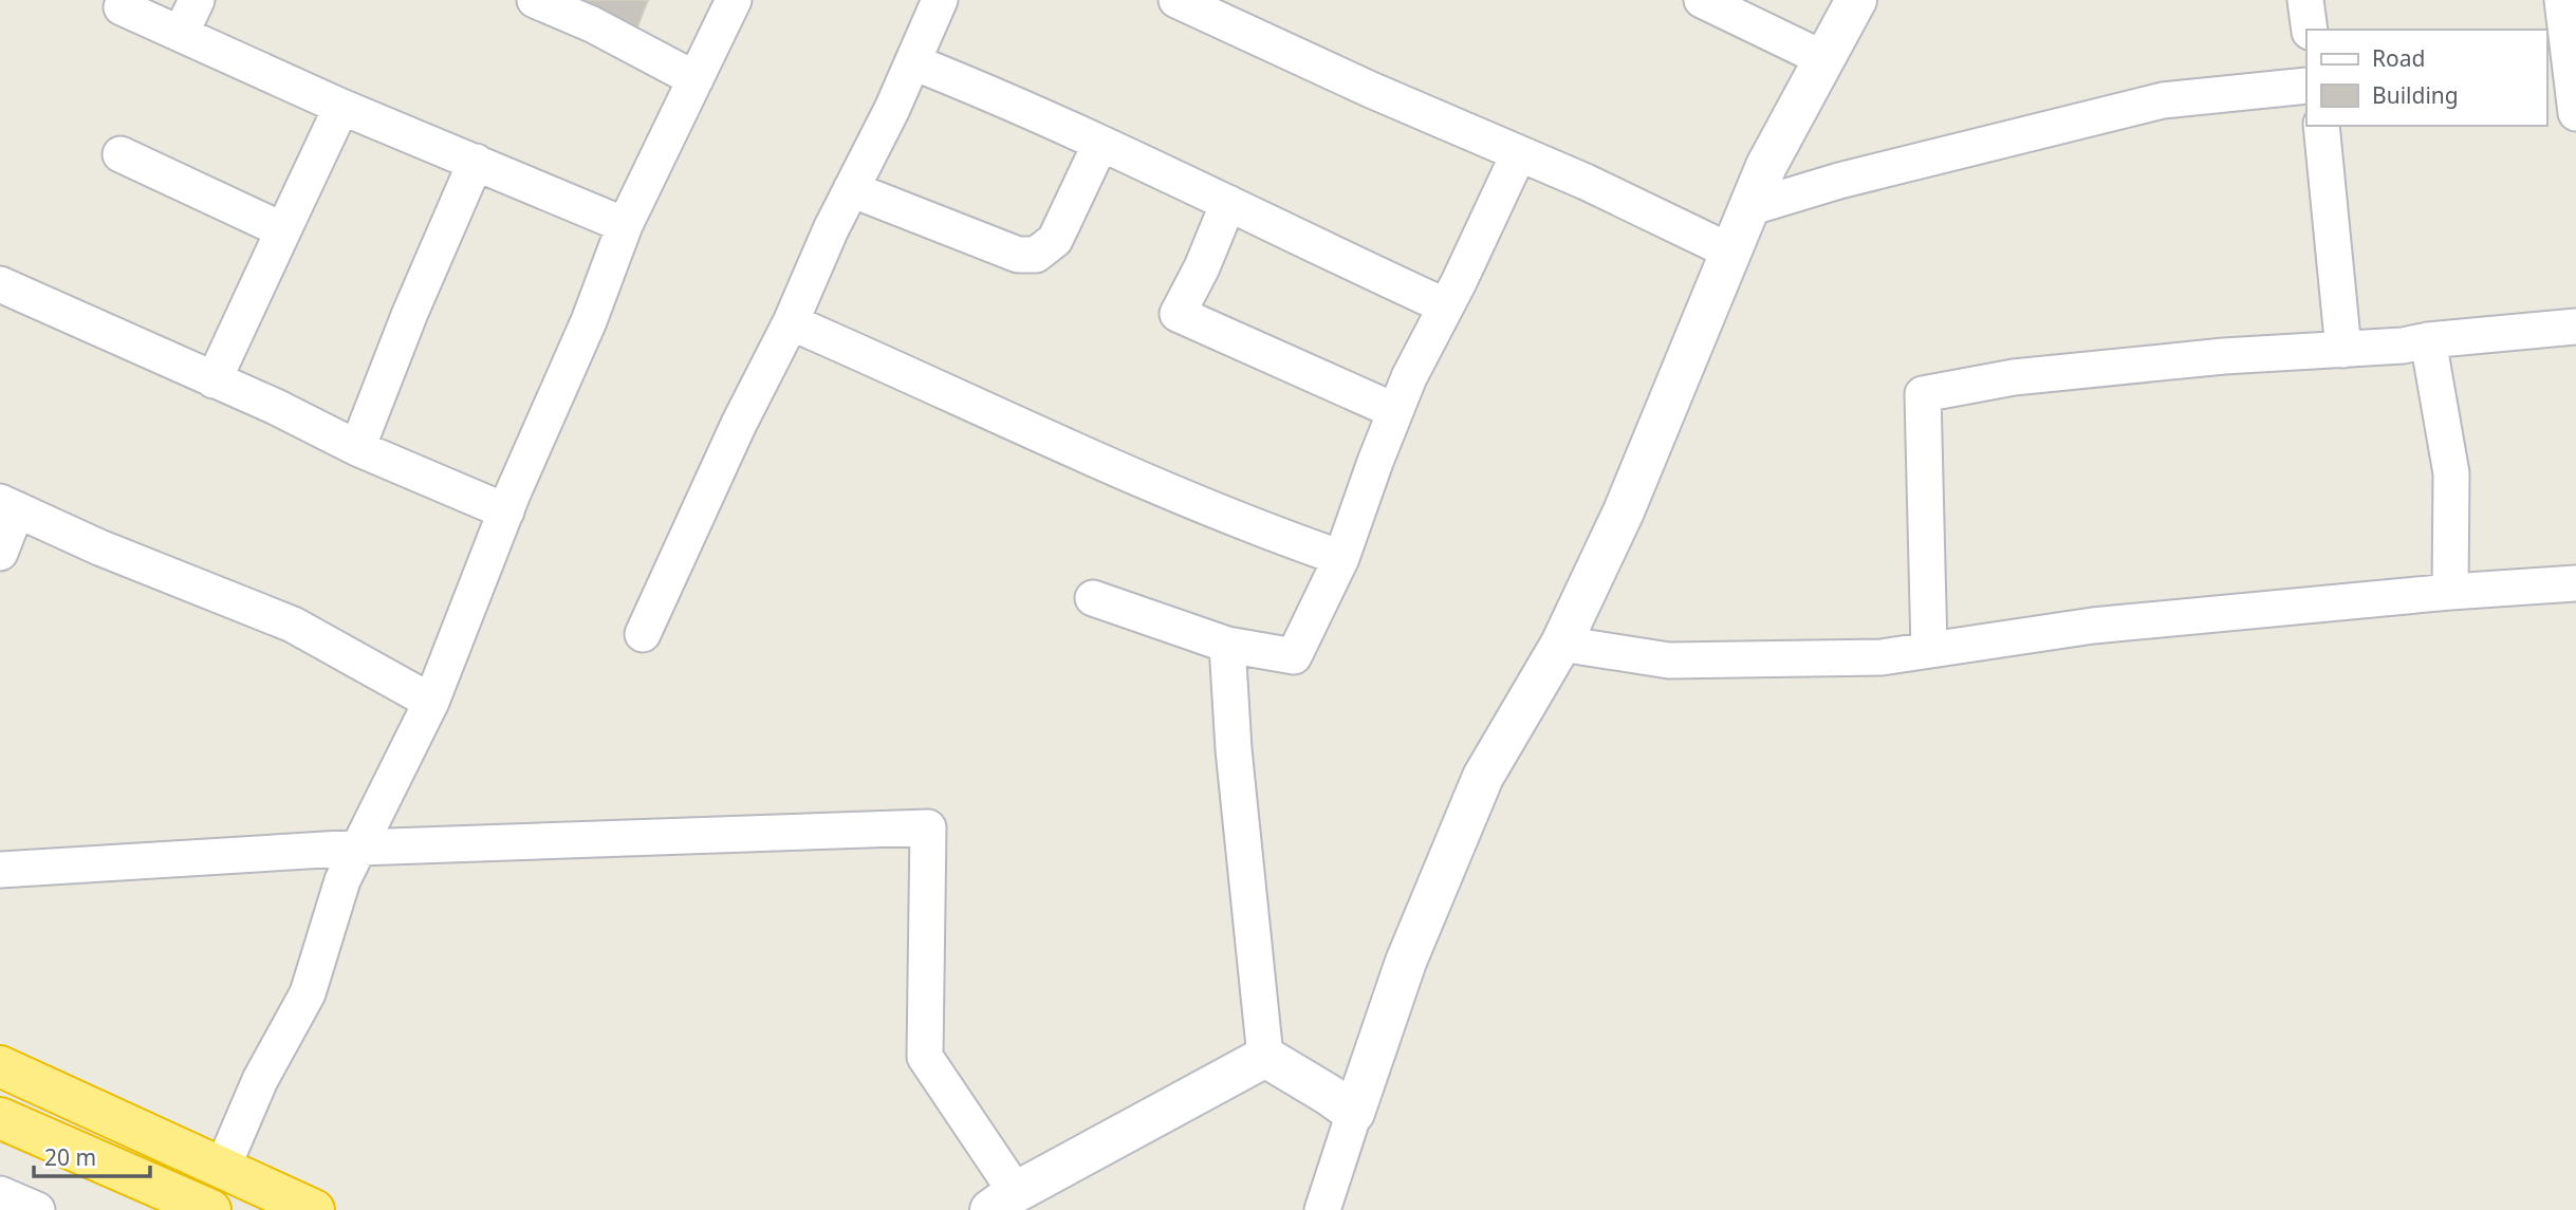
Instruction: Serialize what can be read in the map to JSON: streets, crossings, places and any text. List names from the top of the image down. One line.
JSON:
{"legend":["Road","Building"],"scale_bar":"20 m"}
